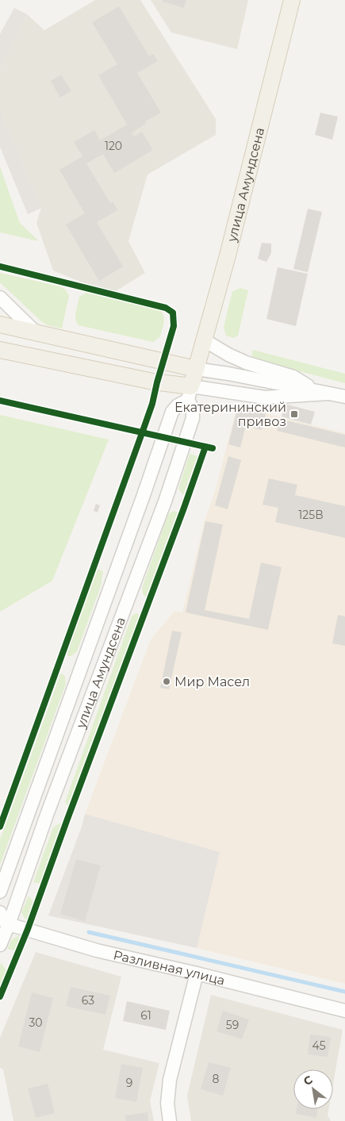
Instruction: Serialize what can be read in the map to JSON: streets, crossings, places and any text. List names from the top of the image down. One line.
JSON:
{"streets":{"main road":["улица Амундсена"],"street":["Разливная улица"]},"crossings":[["улица Амундсена","Разливная улица"]],"places":{"transit":["Екатерининский привоз"],"other":["Мир Масел"]},"house_numbers":["120","125В","63","61","30","59","45","8","9"],"north":"top left"}
